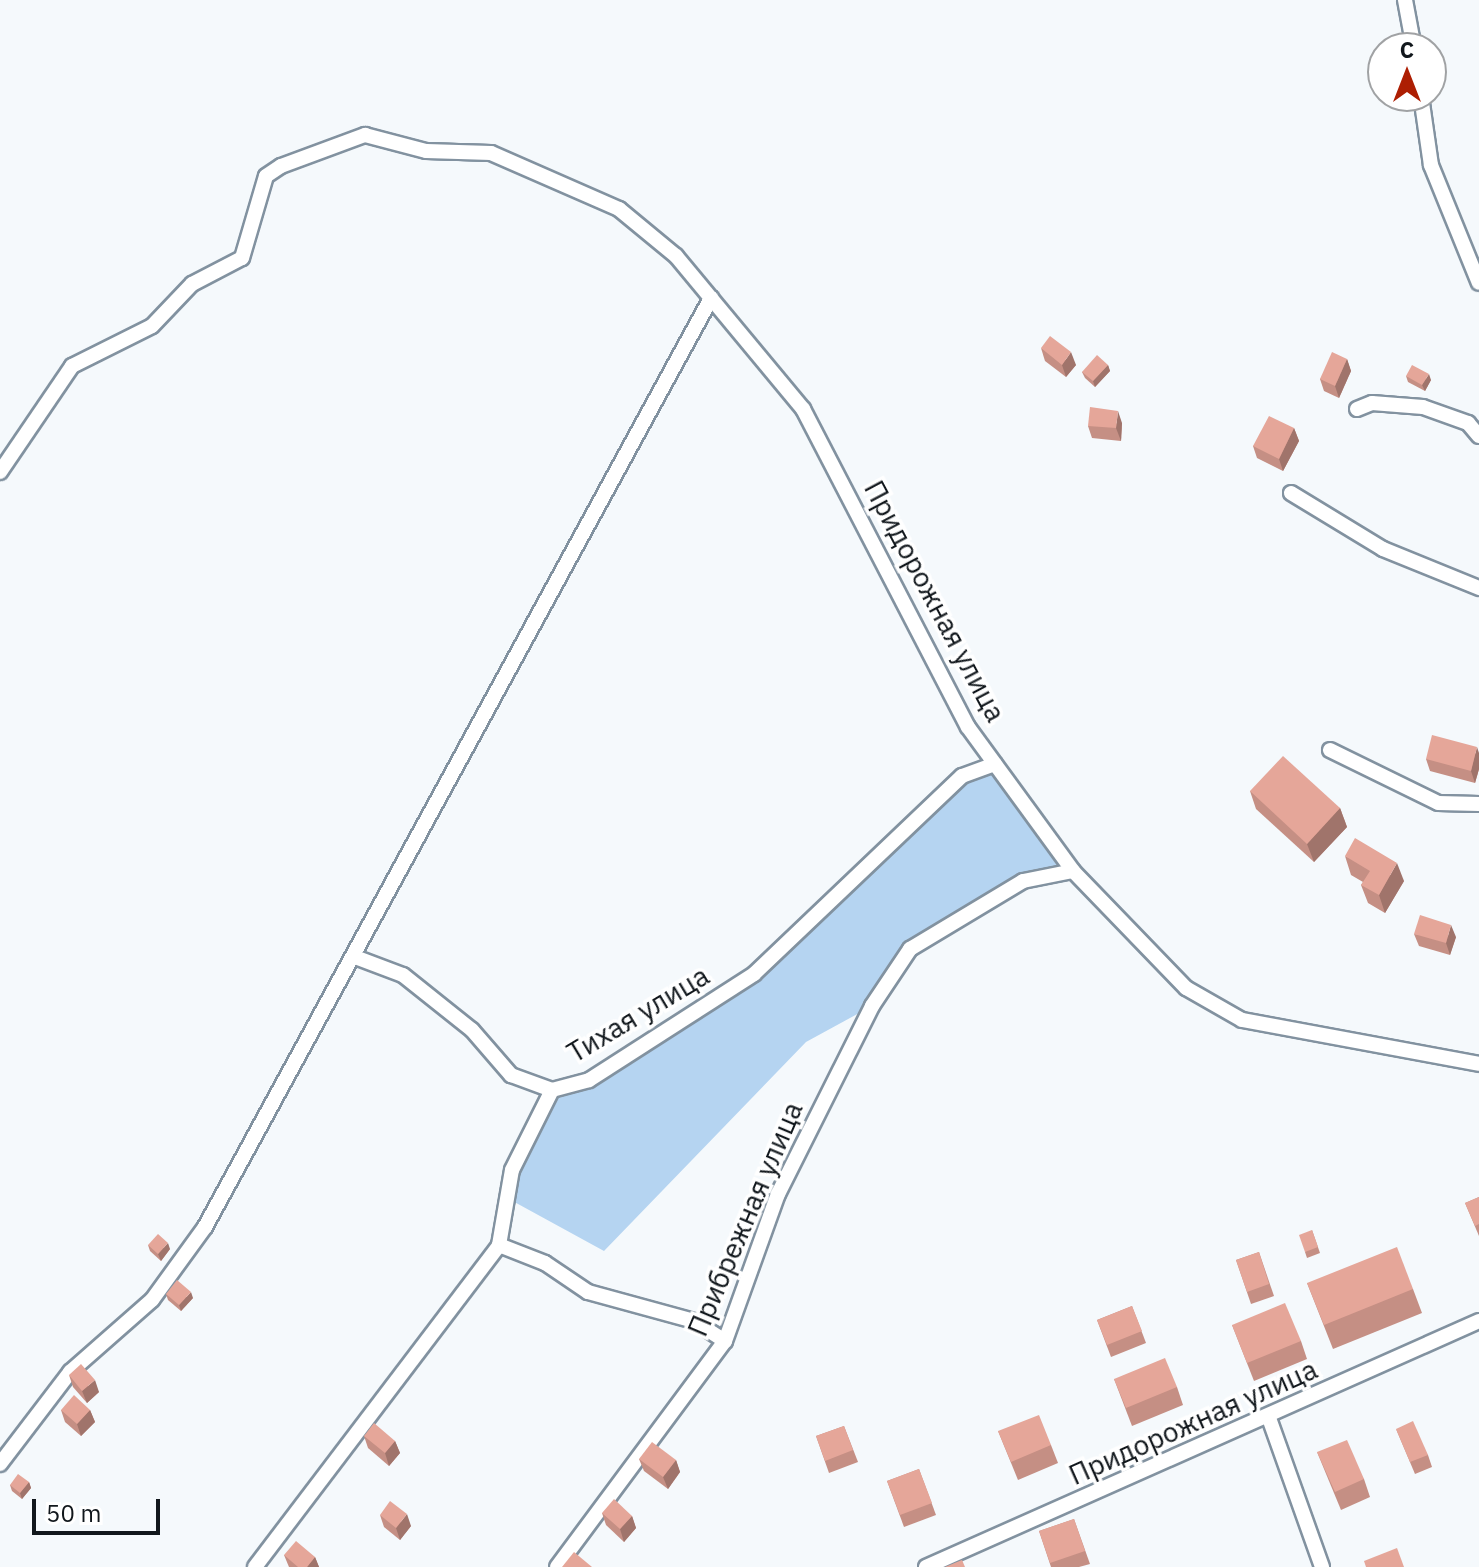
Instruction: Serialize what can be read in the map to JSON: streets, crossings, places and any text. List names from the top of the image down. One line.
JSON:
{"streets":{"street":["Придорожная улица","Тихая улица","Прибрежная улица"]},"crossings":[["Придорожная улица","Тихая улица"],["Придорожная улица","Прибрежная улица"]],"scale_bar":"50 m","north":"top"}
